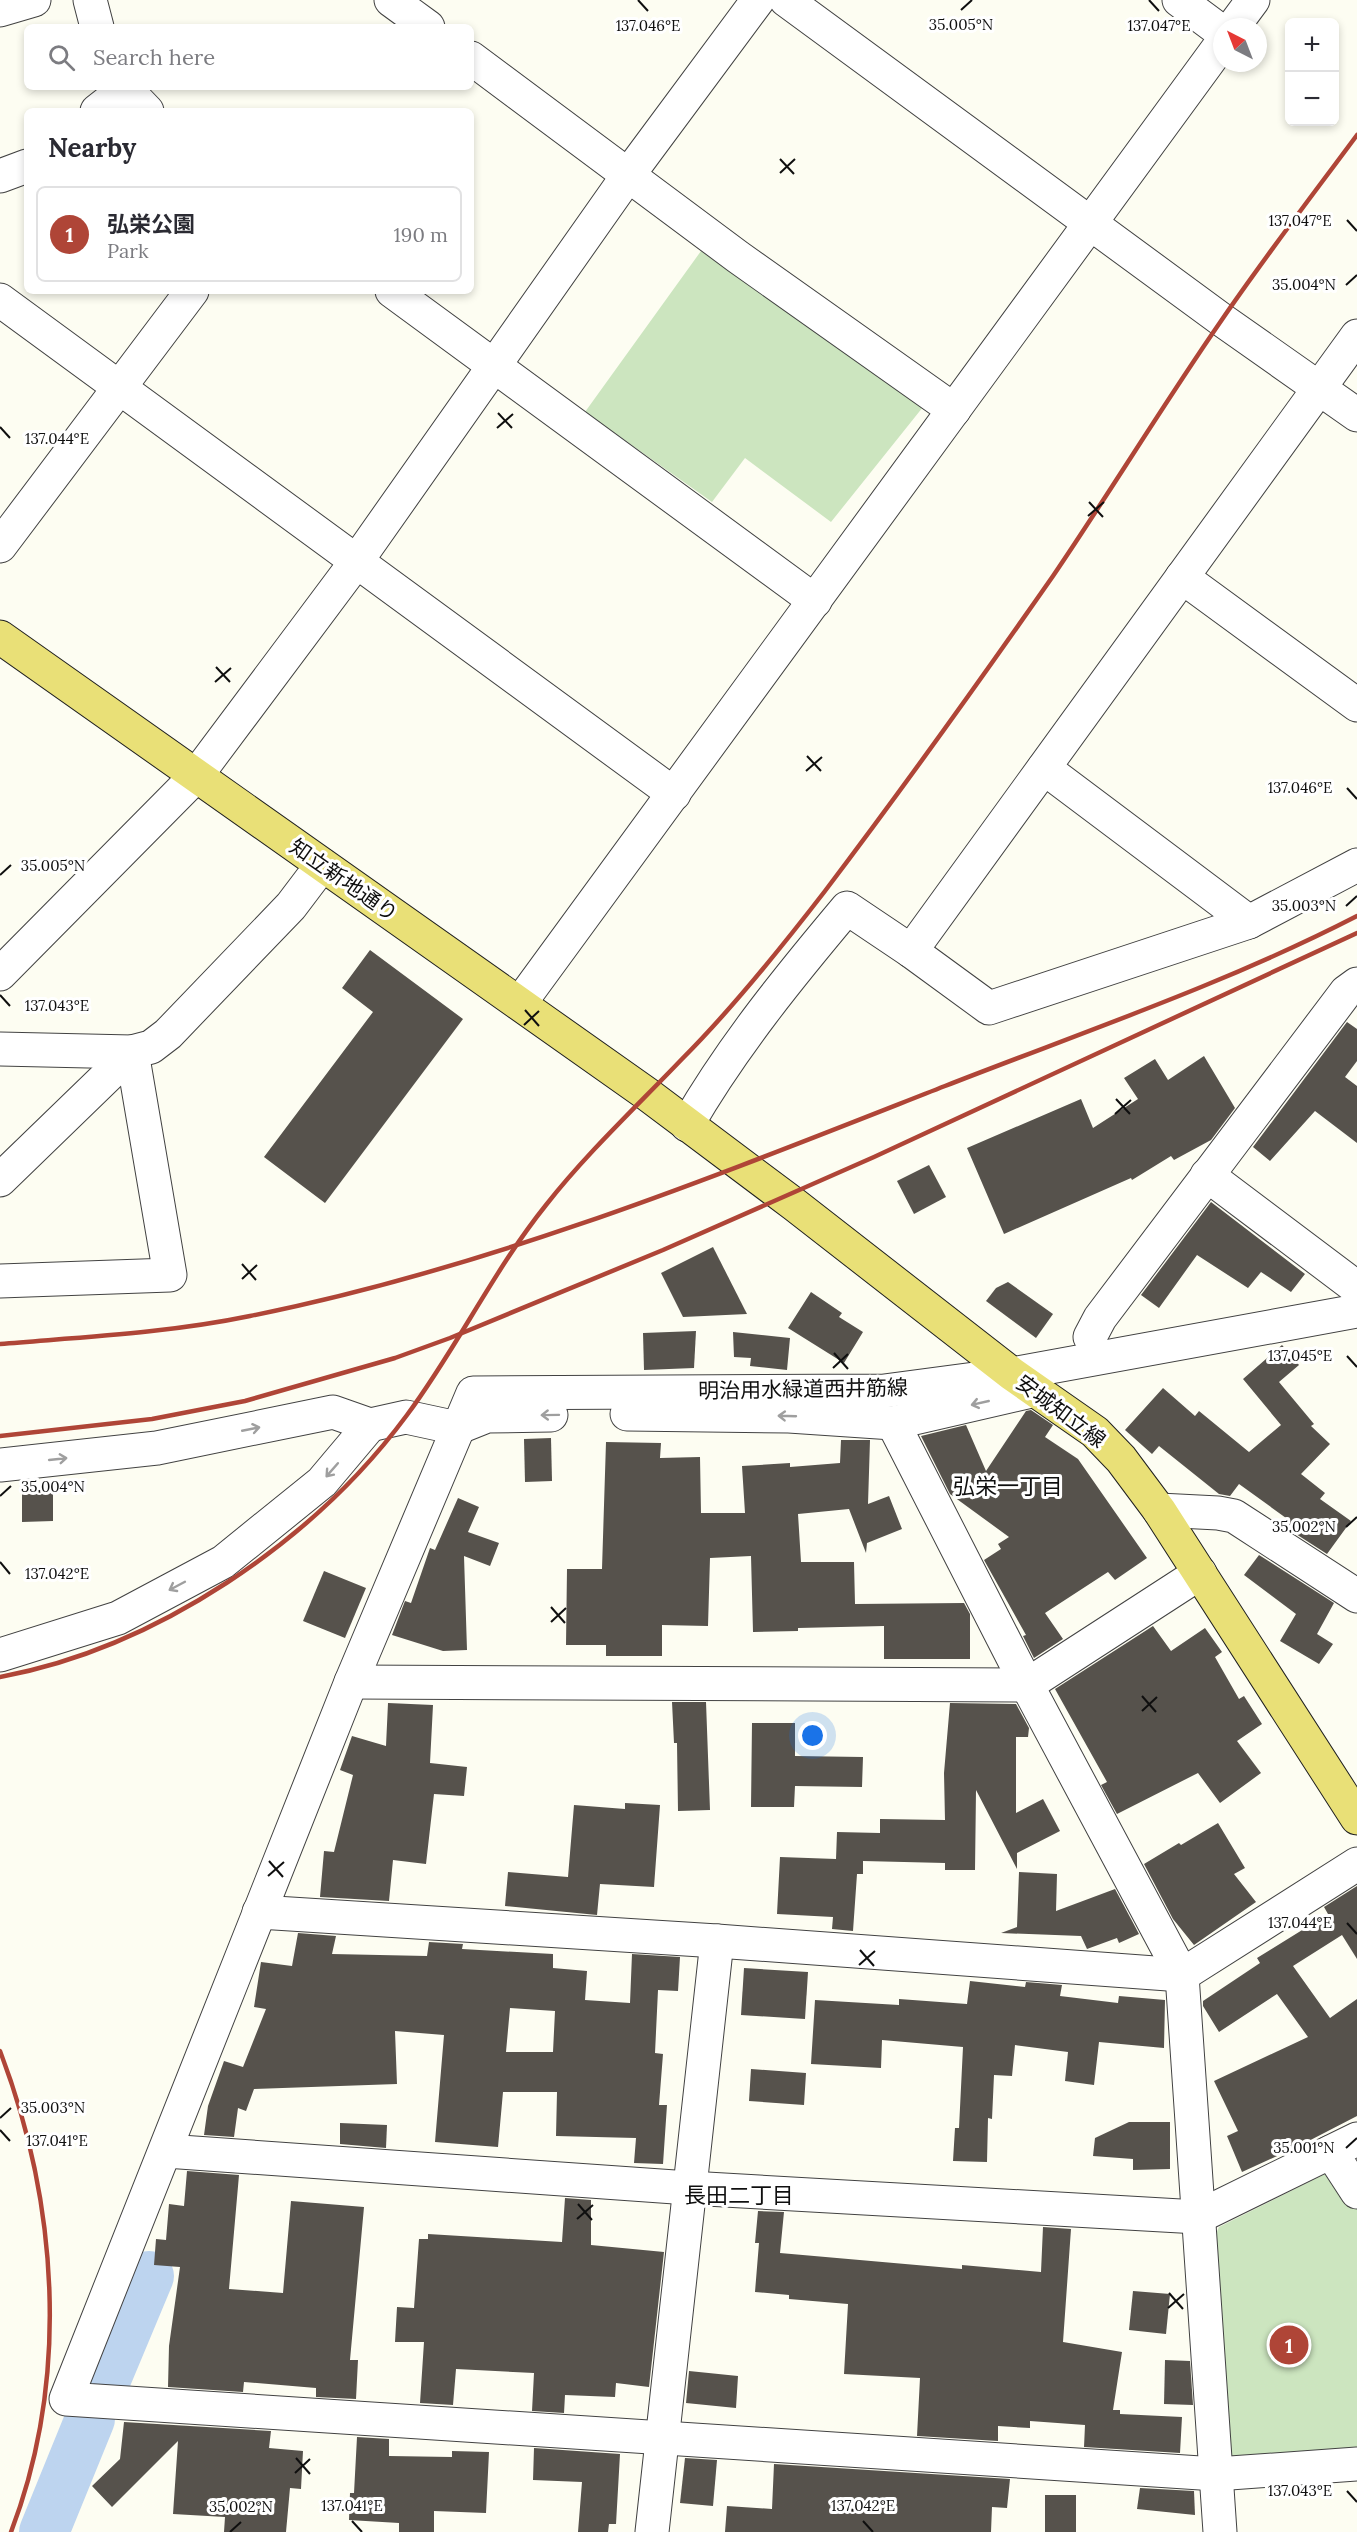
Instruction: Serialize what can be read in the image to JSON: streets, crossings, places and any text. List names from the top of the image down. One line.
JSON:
{"streets":{"main road":["知立新地通り","安城知立線"],"street":["明治用水緑道西井筋線"]},"crossings":[["知立新地通り","安城知立線"],["明治用水緑道西井筋線","安城知立線"]],"districts":["弘栄一丁目","長田二丁目"],"north":"top left","page":{"map_buttons":["+","−"],"search":"Search here","heading":"Nearby","list":[{"mark":"1","name":"弘栄公園","note":"Park","value":"190 m"}],"pins":"1"},"coordinates":["35.005°N","137.046°E","137.047°E","35.004°N","137.044°E","35.003°N","137.043°E","137.045°E","35.002°N","137.042°E","137.041°E","35.001°N"]}
